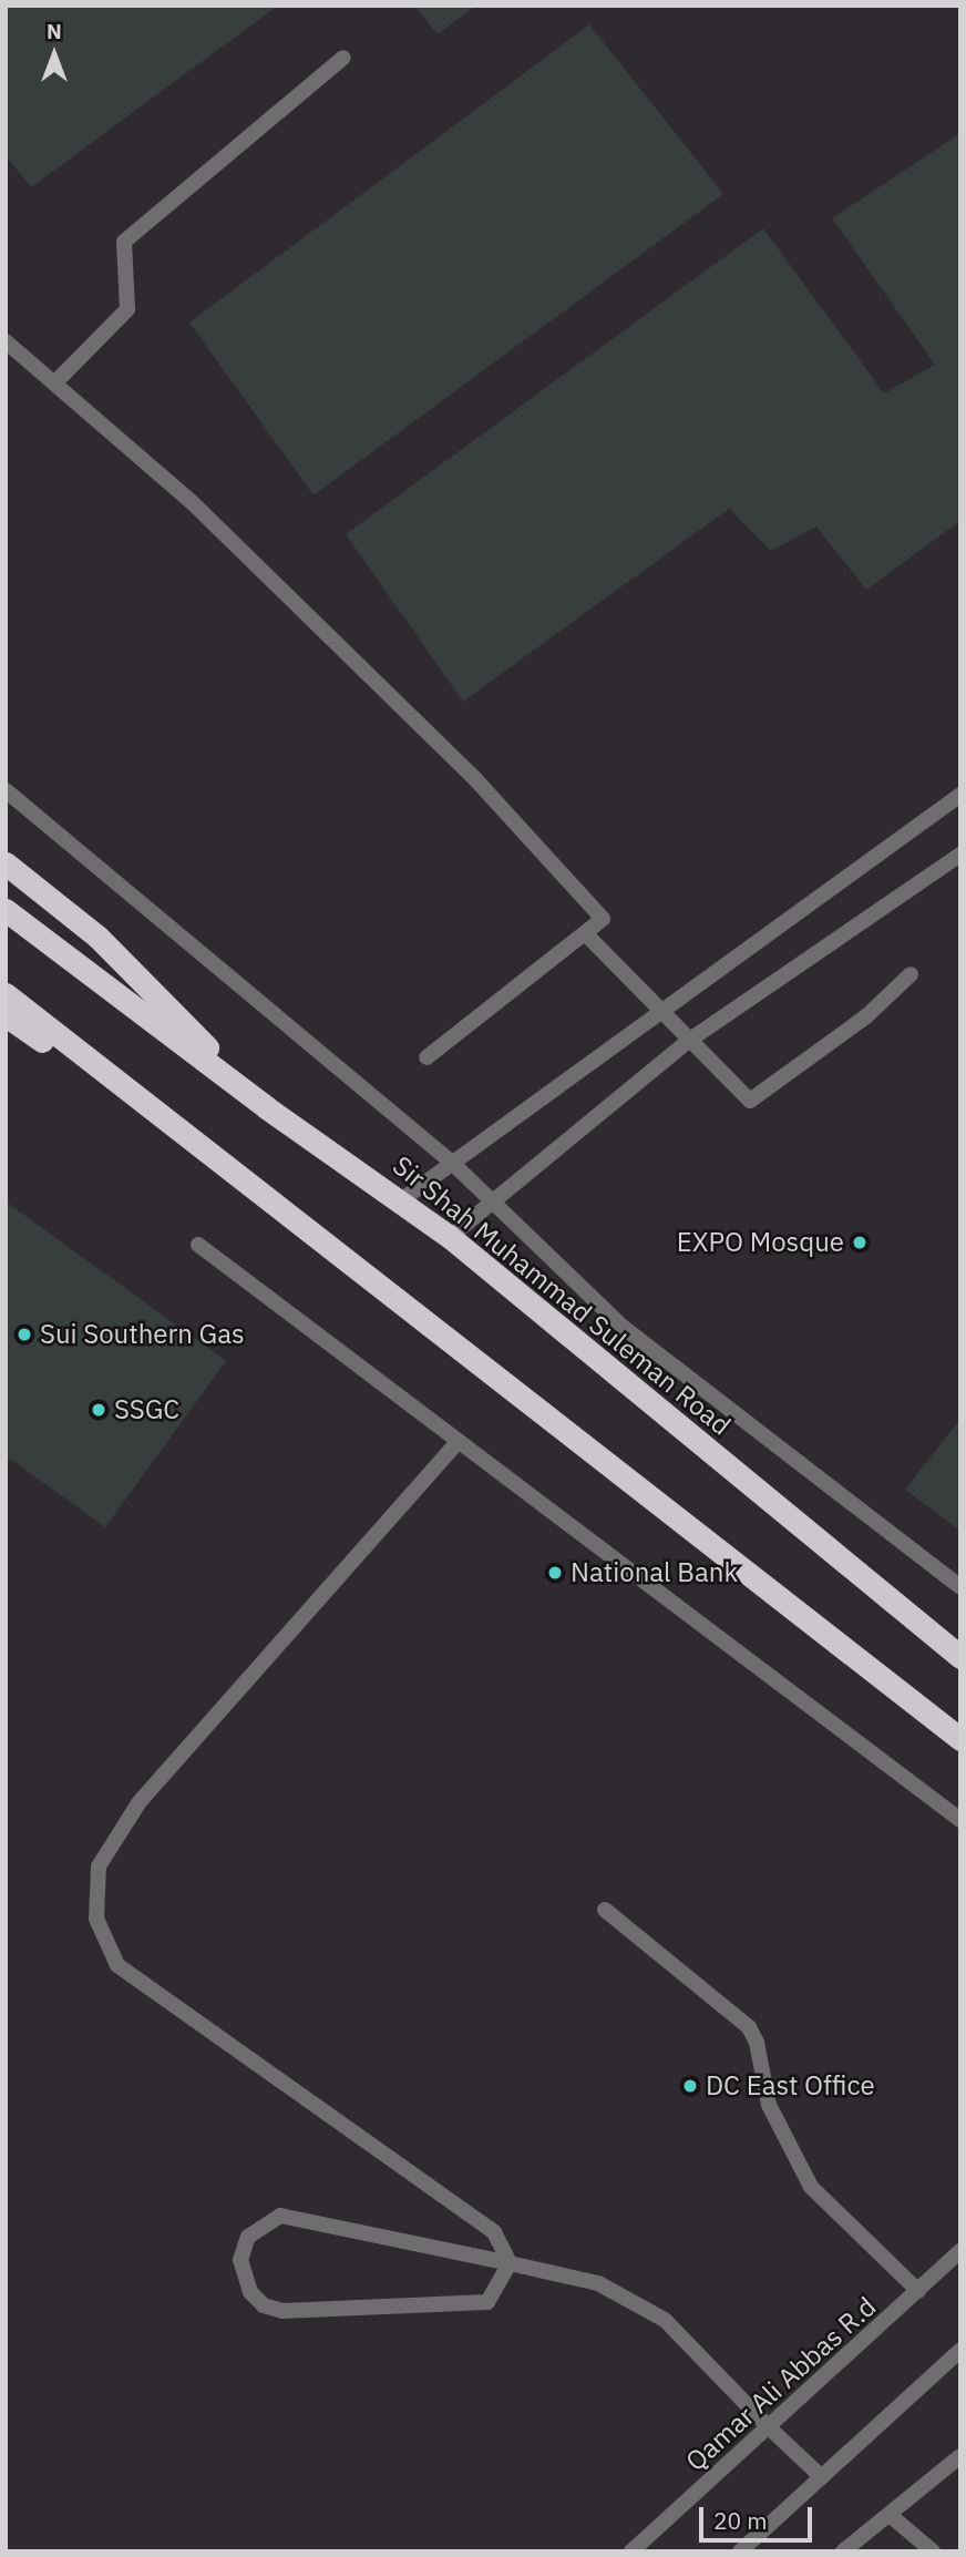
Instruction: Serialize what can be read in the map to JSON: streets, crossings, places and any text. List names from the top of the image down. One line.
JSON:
{"streets":{"highway":["Sir Shah Muhammad Suleman Road"],"street":["Qamar Ali Abbas R.d"]},"places":["EXPO Mosque","Sui Southern Gas","SSGC","National Bank","DC East Office"],"scale_bar":"20 m","north":"top"}
